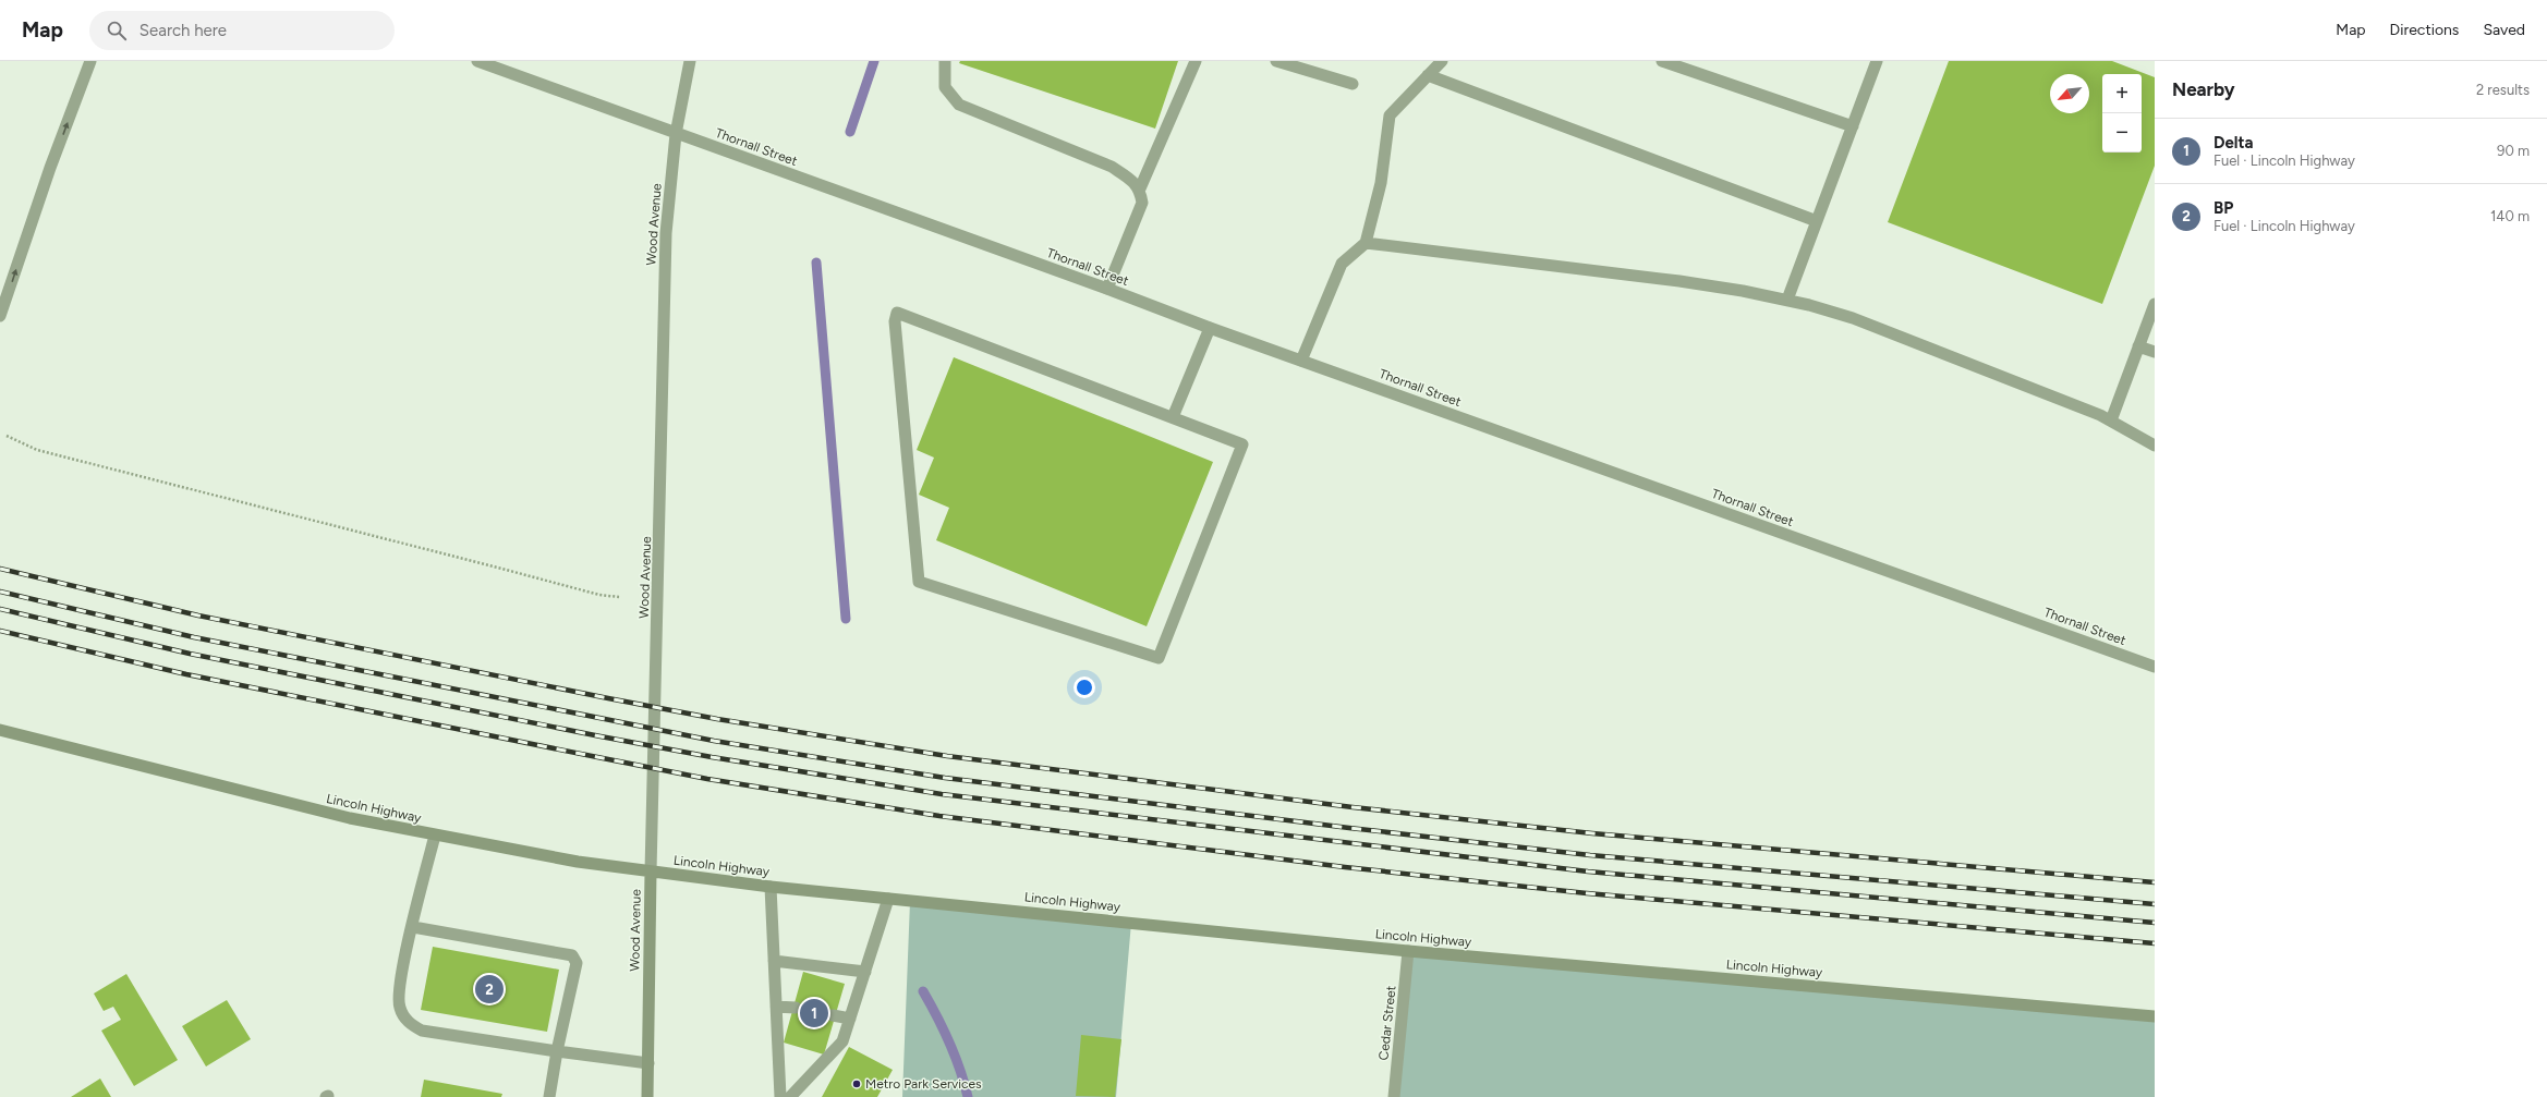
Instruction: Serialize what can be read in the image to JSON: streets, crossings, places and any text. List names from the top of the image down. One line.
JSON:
{"streets":{"main road":["Wood Avenue","Lincoln Highway"],"street":["Thornall Street","Cedar Street"]},"crossings":[["Thornall Street","Wood Avenue"],["Wood Avenue","Lincoln Highway"],["Lincoln Highway","Cedar Street"]],"places":["Metro Park Services"],"north":"bottom left","page":{"header":"Map","search":"Search here","nav":["Map","Directions","Saved"],"heading":["Nearby","2 results"],"map_buttons":["+","−"],"list":[{"mark":"1","name":"Delta","note":"Fuel · Lincoln Highway","value":"90 m"},{"mark":"2","name":"BP","note":"Fuel · Lincoln Highway","value":"140 m"}],"pins":["2","1"]}}
